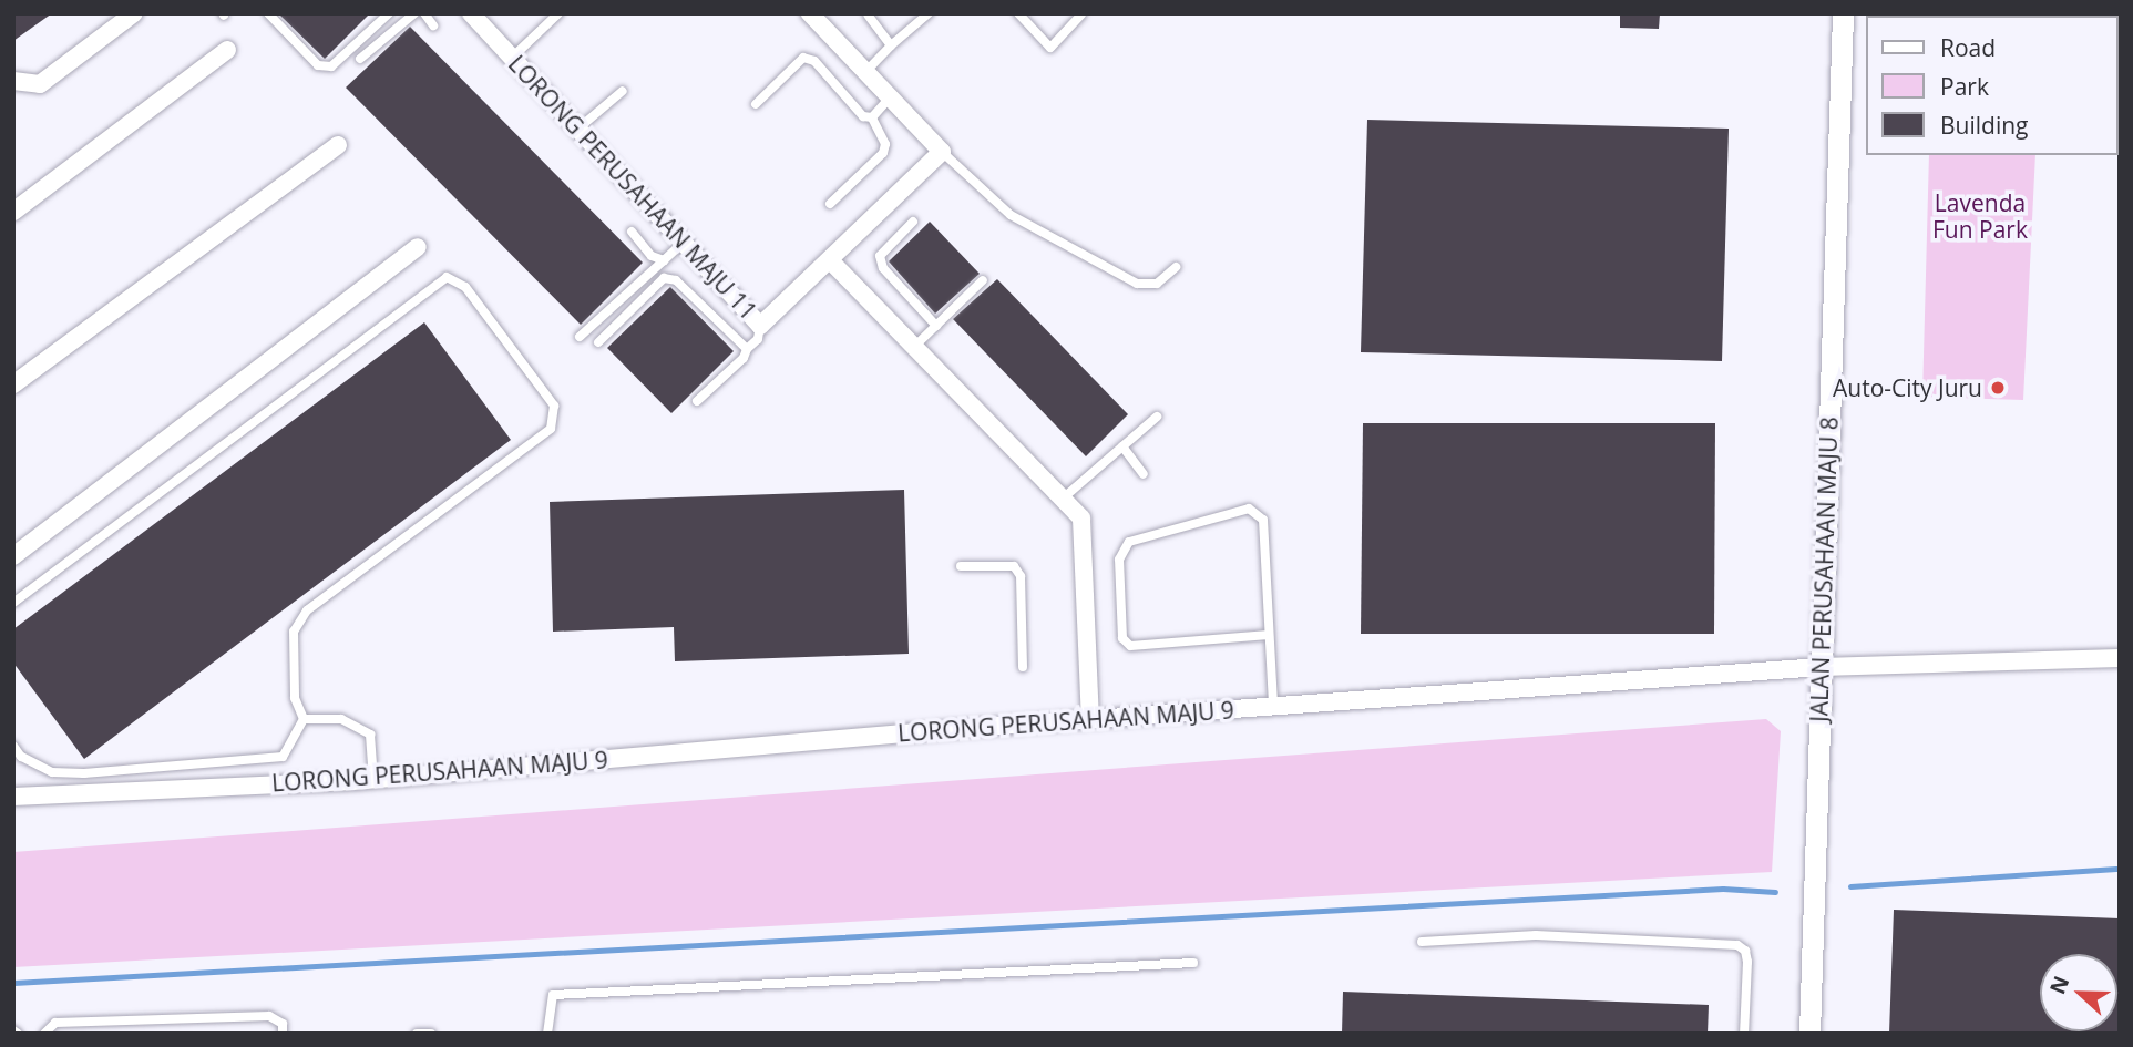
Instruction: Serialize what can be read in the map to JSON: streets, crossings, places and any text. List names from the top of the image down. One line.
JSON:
{"streets":{"street":["LORONG PERUSAHAAN MAJU 11","JALAN PERUSAHAAN MAJU 8","LORONG PERUSAHAAN MAJU 9"]},"crossings":[["JALAN PERUSAHAAN MAJU 8","LORONG PERUSAHAAN MAJU 9"]],"parks":["Lavenda Fun Park"],"places":["Auto-City Juru"],"legend":["Road","Park","Building"],"north":"left"}
